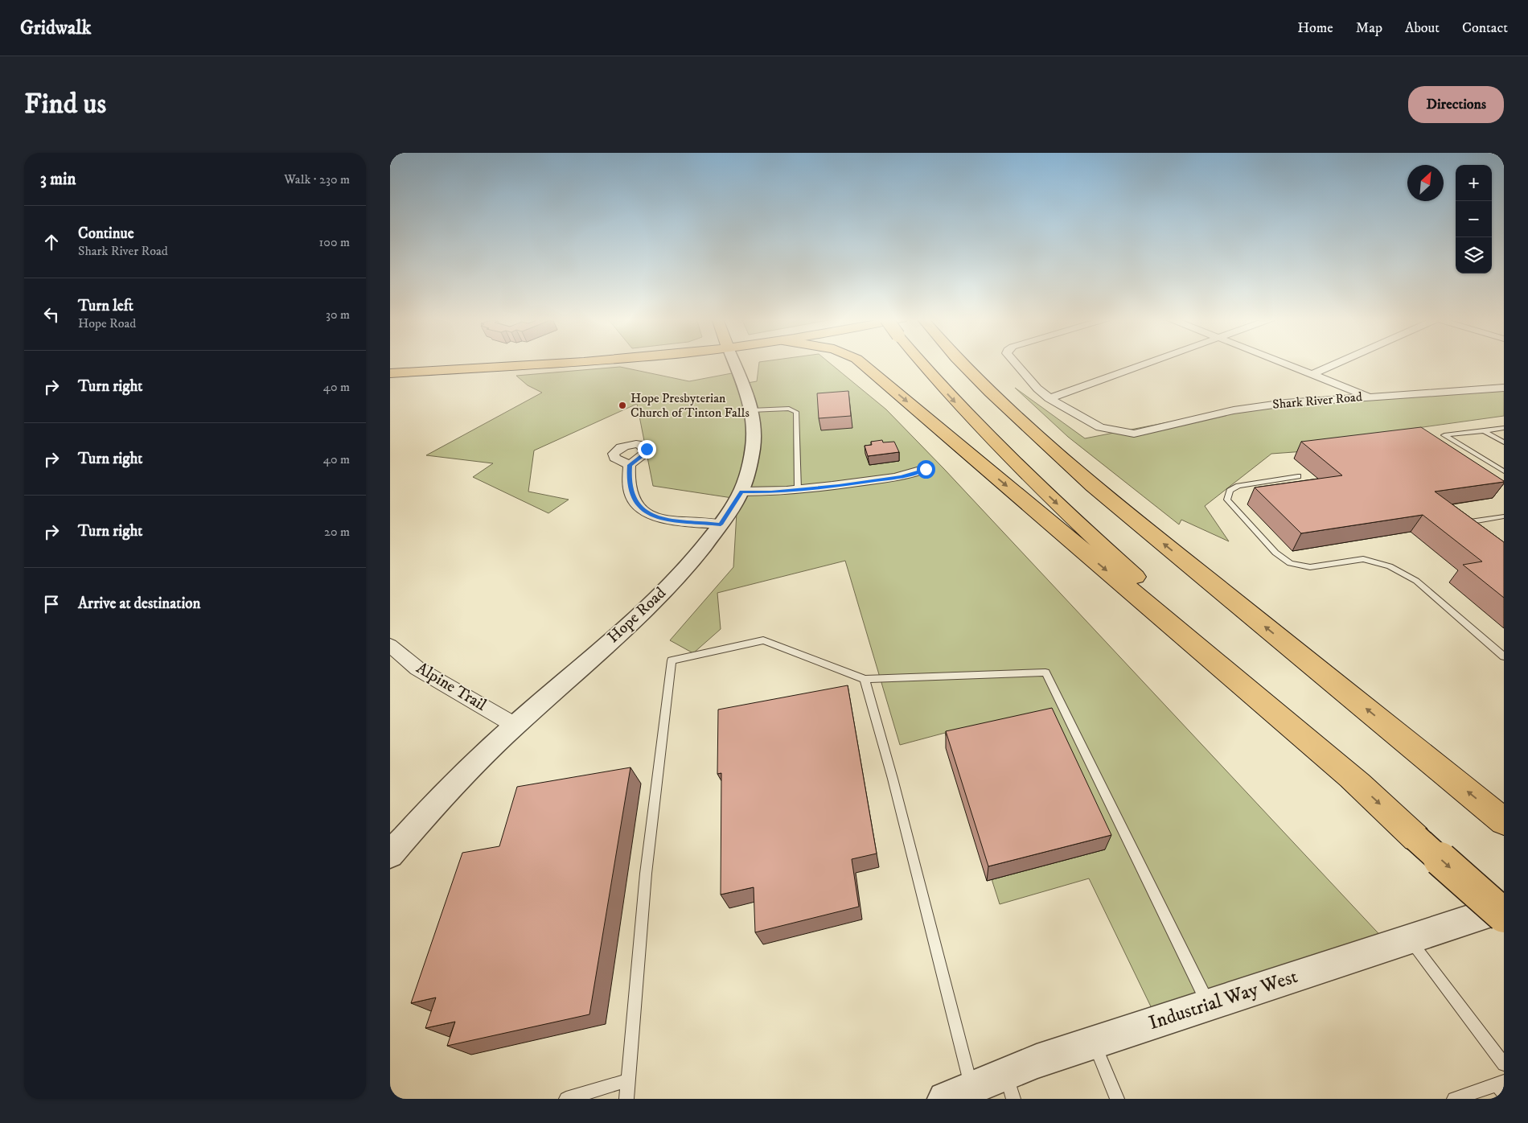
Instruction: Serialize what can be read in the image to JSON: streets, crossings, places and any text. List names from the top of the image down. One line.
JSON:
{"streets":{"street":["Shark River Road","Hope Road","Alpine Trail","Industrial Way West"]},"crossings":[["Hope Road","Alpine Trail"]],"places":["Hope Presbyterian Church of Tinton Falls"],"north":"top right","page":{"header":"Gridwalk","nav":["Home","Map","About","Contact"],"buttons":"Directions","title":"Find us","heading":["3 min","Walk · 230 m"],"map_buttons":["+","−"],"list":[["Continue","Shark River Road","100 m"],["Turn left","Hope Road","30 m"],["Turn right","40 m"],["Turn right","40 m"],["Turn right","20 m"],"Arrive at destination"]}}
